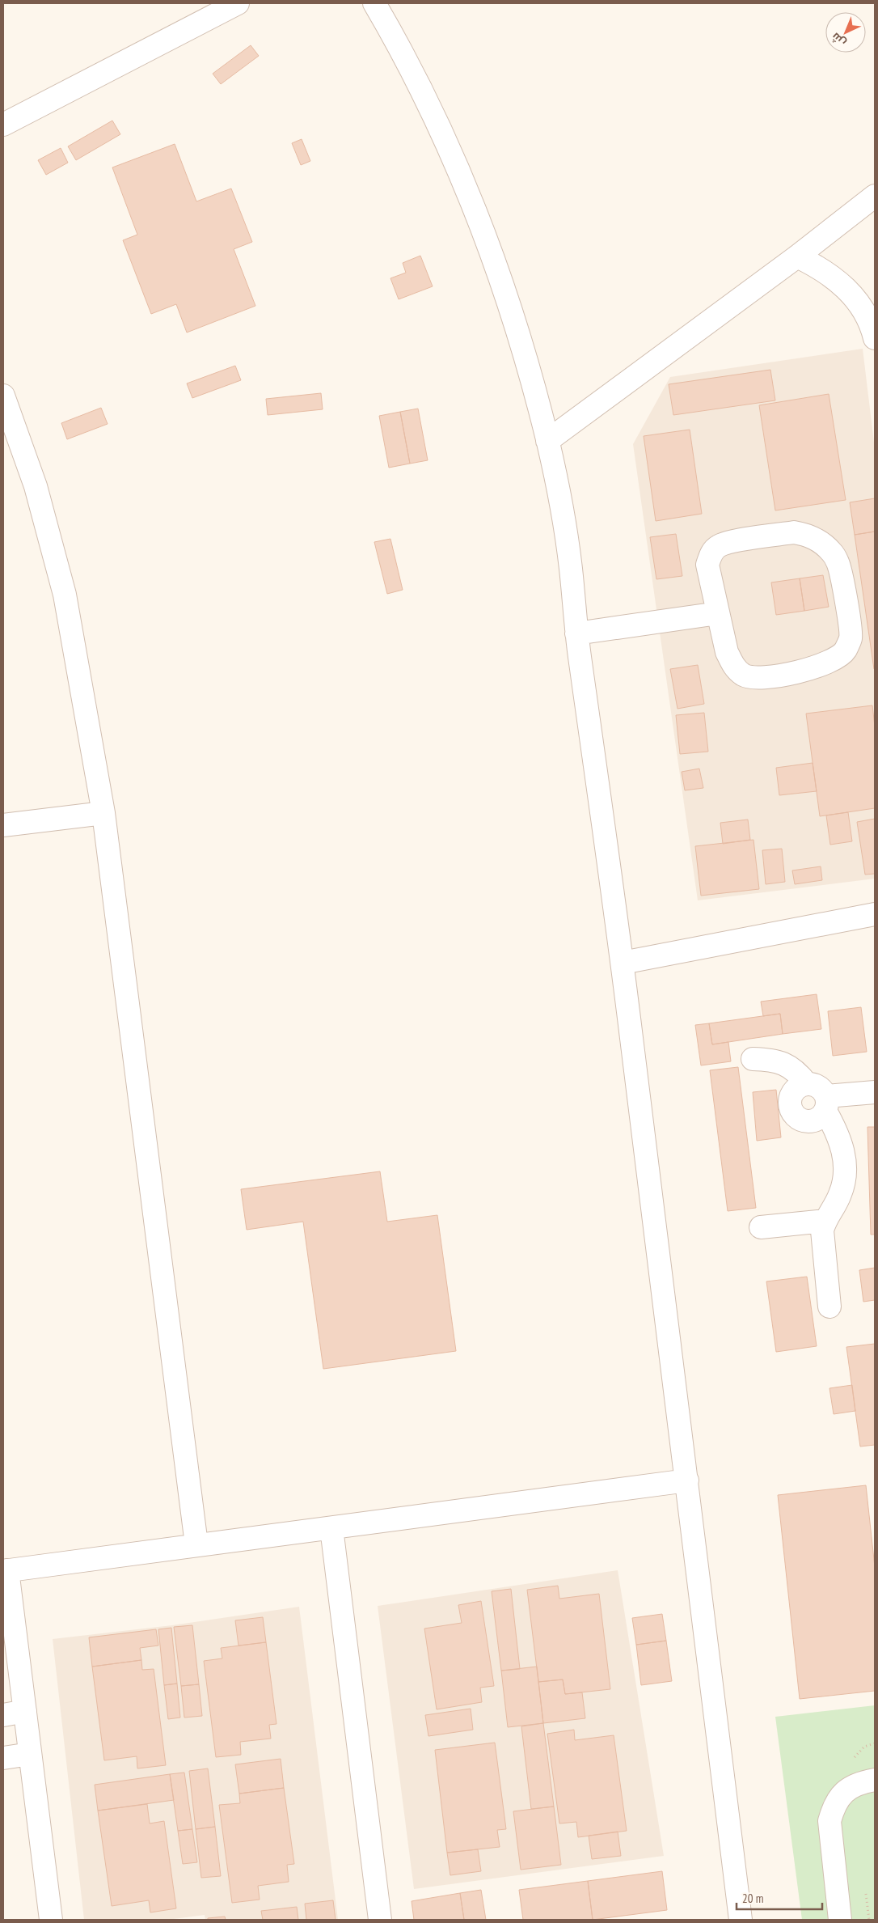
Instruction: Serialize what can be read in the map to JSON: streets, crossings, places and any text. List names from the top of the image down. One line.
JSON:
{"scale_bar":"20 m","north":"bottom left"}
